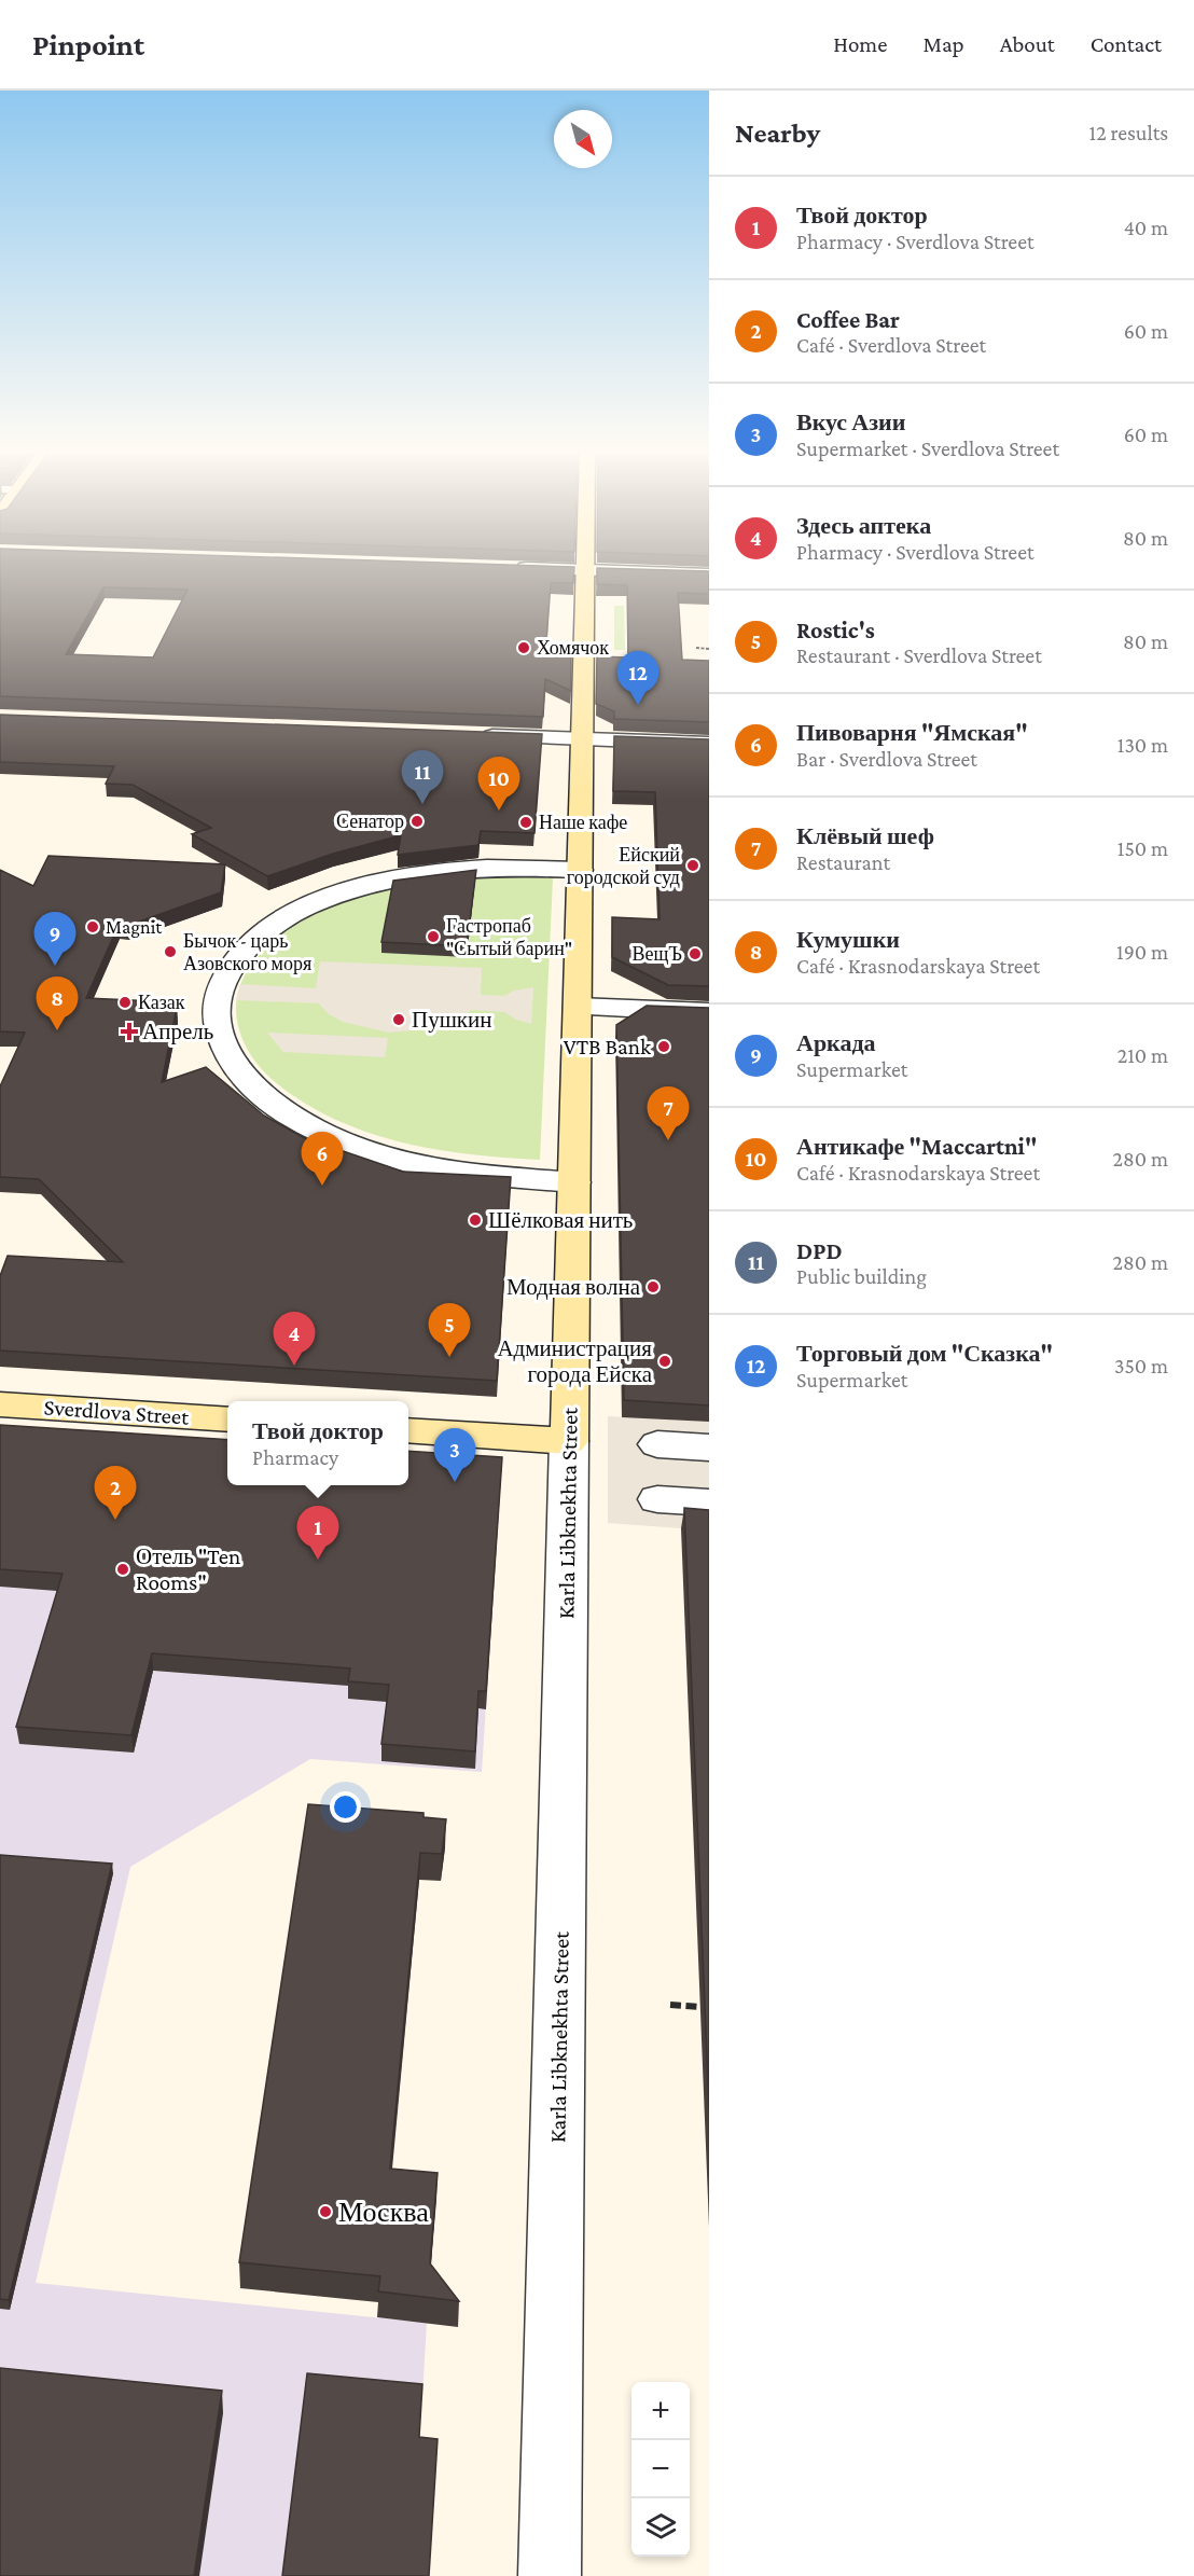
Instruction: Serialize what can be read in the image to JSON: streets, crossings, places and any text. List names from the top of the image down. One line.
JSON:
{"streets":{"street":["Sverdlova Street","Karla Libknekhta Street"]},"places":{"other":["Хомячок","Сенатор","Наше кафе","Ейский городской суд","Magnit","Гастропаб \"Сытый барин\"","Бычок - царь Азовского моря","ВещЪ","Казак","Пушкин","VTB Bank","Шёлковая нить","Модная волна","Администрация города Ейска","Отель \"Ten Rooms\"","Москва"],"health":["Апрель"]},"north":"bottom right","page":{"header":"Pinpoint","nav":["Home","Map","About","Contact"],"heading":["Nearby","12 results"],"list":[{"mark":"1","name":"Твой доктор","note":"Pharmacy · Sverdlova Street","value":"40 m"},{"mark":"2","name":"Coffee Bar","note":"Café · Sverdlova Street","value":"60 m"},{"mark":"3","name":"Вкус Азии","note":"Supermarket · Sverdlova Street","value":"60 m"},{"mark":"4","name":"Здесь аптека","note":"Pharmacy · Sverdlova Street","value":"80 m"},{"mark":"5","name":"Rostic's","note":"Restaurant · Sverdlova Street","value":"80 m"},{"mark":"6","name":"Пивоварня \"Ямская\"","note":"Bar · Sverdlova Street","value":"130 m"},{"mark":"7","name":"Клёвый шеф","note":"Restaurant","value":"150 m"},{"mark":"8","name":"Кумушки","note":"Café · Krasnodarskaya Street","value":"190 m"},{"mark":"9","name":"Аркада","note":"Supermarket","value":"210 m"},{"mark":"10","name":"Антикафе \"Maccartni\"","note":"Café · Krasnodarskaya Street","value":"280 m"},{"mark":"11","name":"DPD","note":"Public building","value":"280 m"},{"mark":"12","name":"Торговый дом \"Сказка\"","note":"Supermarket","value":"350 m"}],"pins":["12","11","10","9","8","7","6","5","4","3","2","1"],"popup":["Твой доктор","Pharmacy"],"map_buttons":["+","−"]}}
